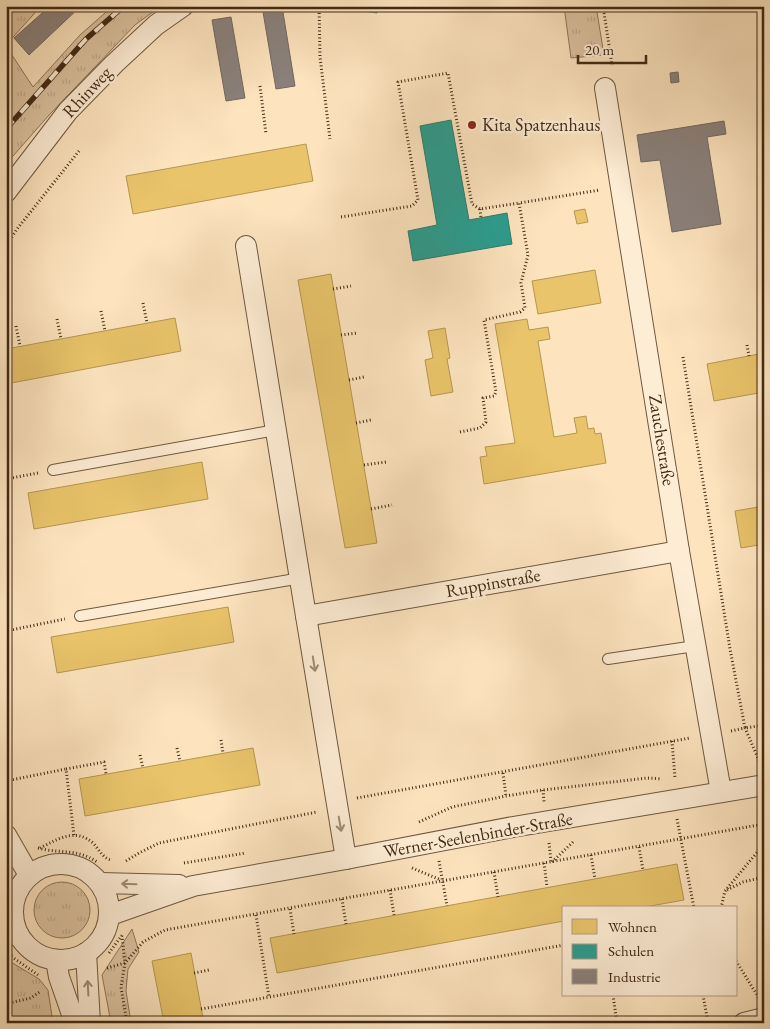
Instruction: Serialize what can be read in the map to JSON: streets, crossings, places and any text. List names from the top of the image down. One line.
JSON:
{"streets":{"street":["Rhinweg","Zauchestraße","Ruppinstraße","Werner-Seelenbinder-Straße"]},"crossings":[["Zauchestraße","Ruppinstraße"],["Zauchestraße","Werner-Seelenbinder-Straße"]],"places":["Kita Spatzenhaus"],"legend":["Wohnen","Schulen","Industrie"],"scale_bar":"20 m"}
